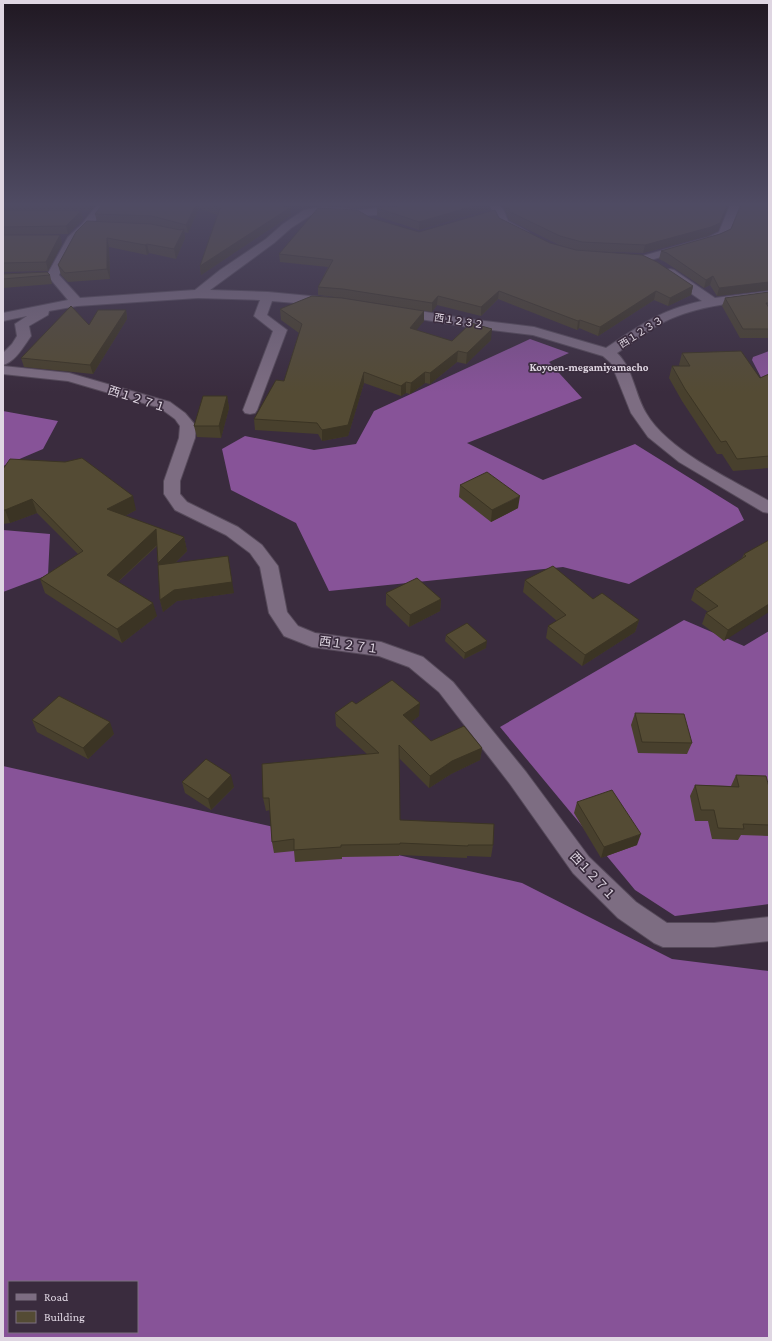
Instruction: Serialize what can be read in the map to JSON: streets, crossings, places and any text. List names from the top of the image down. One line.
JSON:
{"streets":{"street":["西１２３２","西１２３３","西１２７１"]},"crossings":[["西１２３２","西１２３３"]],"districts":["Koyoen-megamiyamacho"],"legend":["Road","Building"]}
